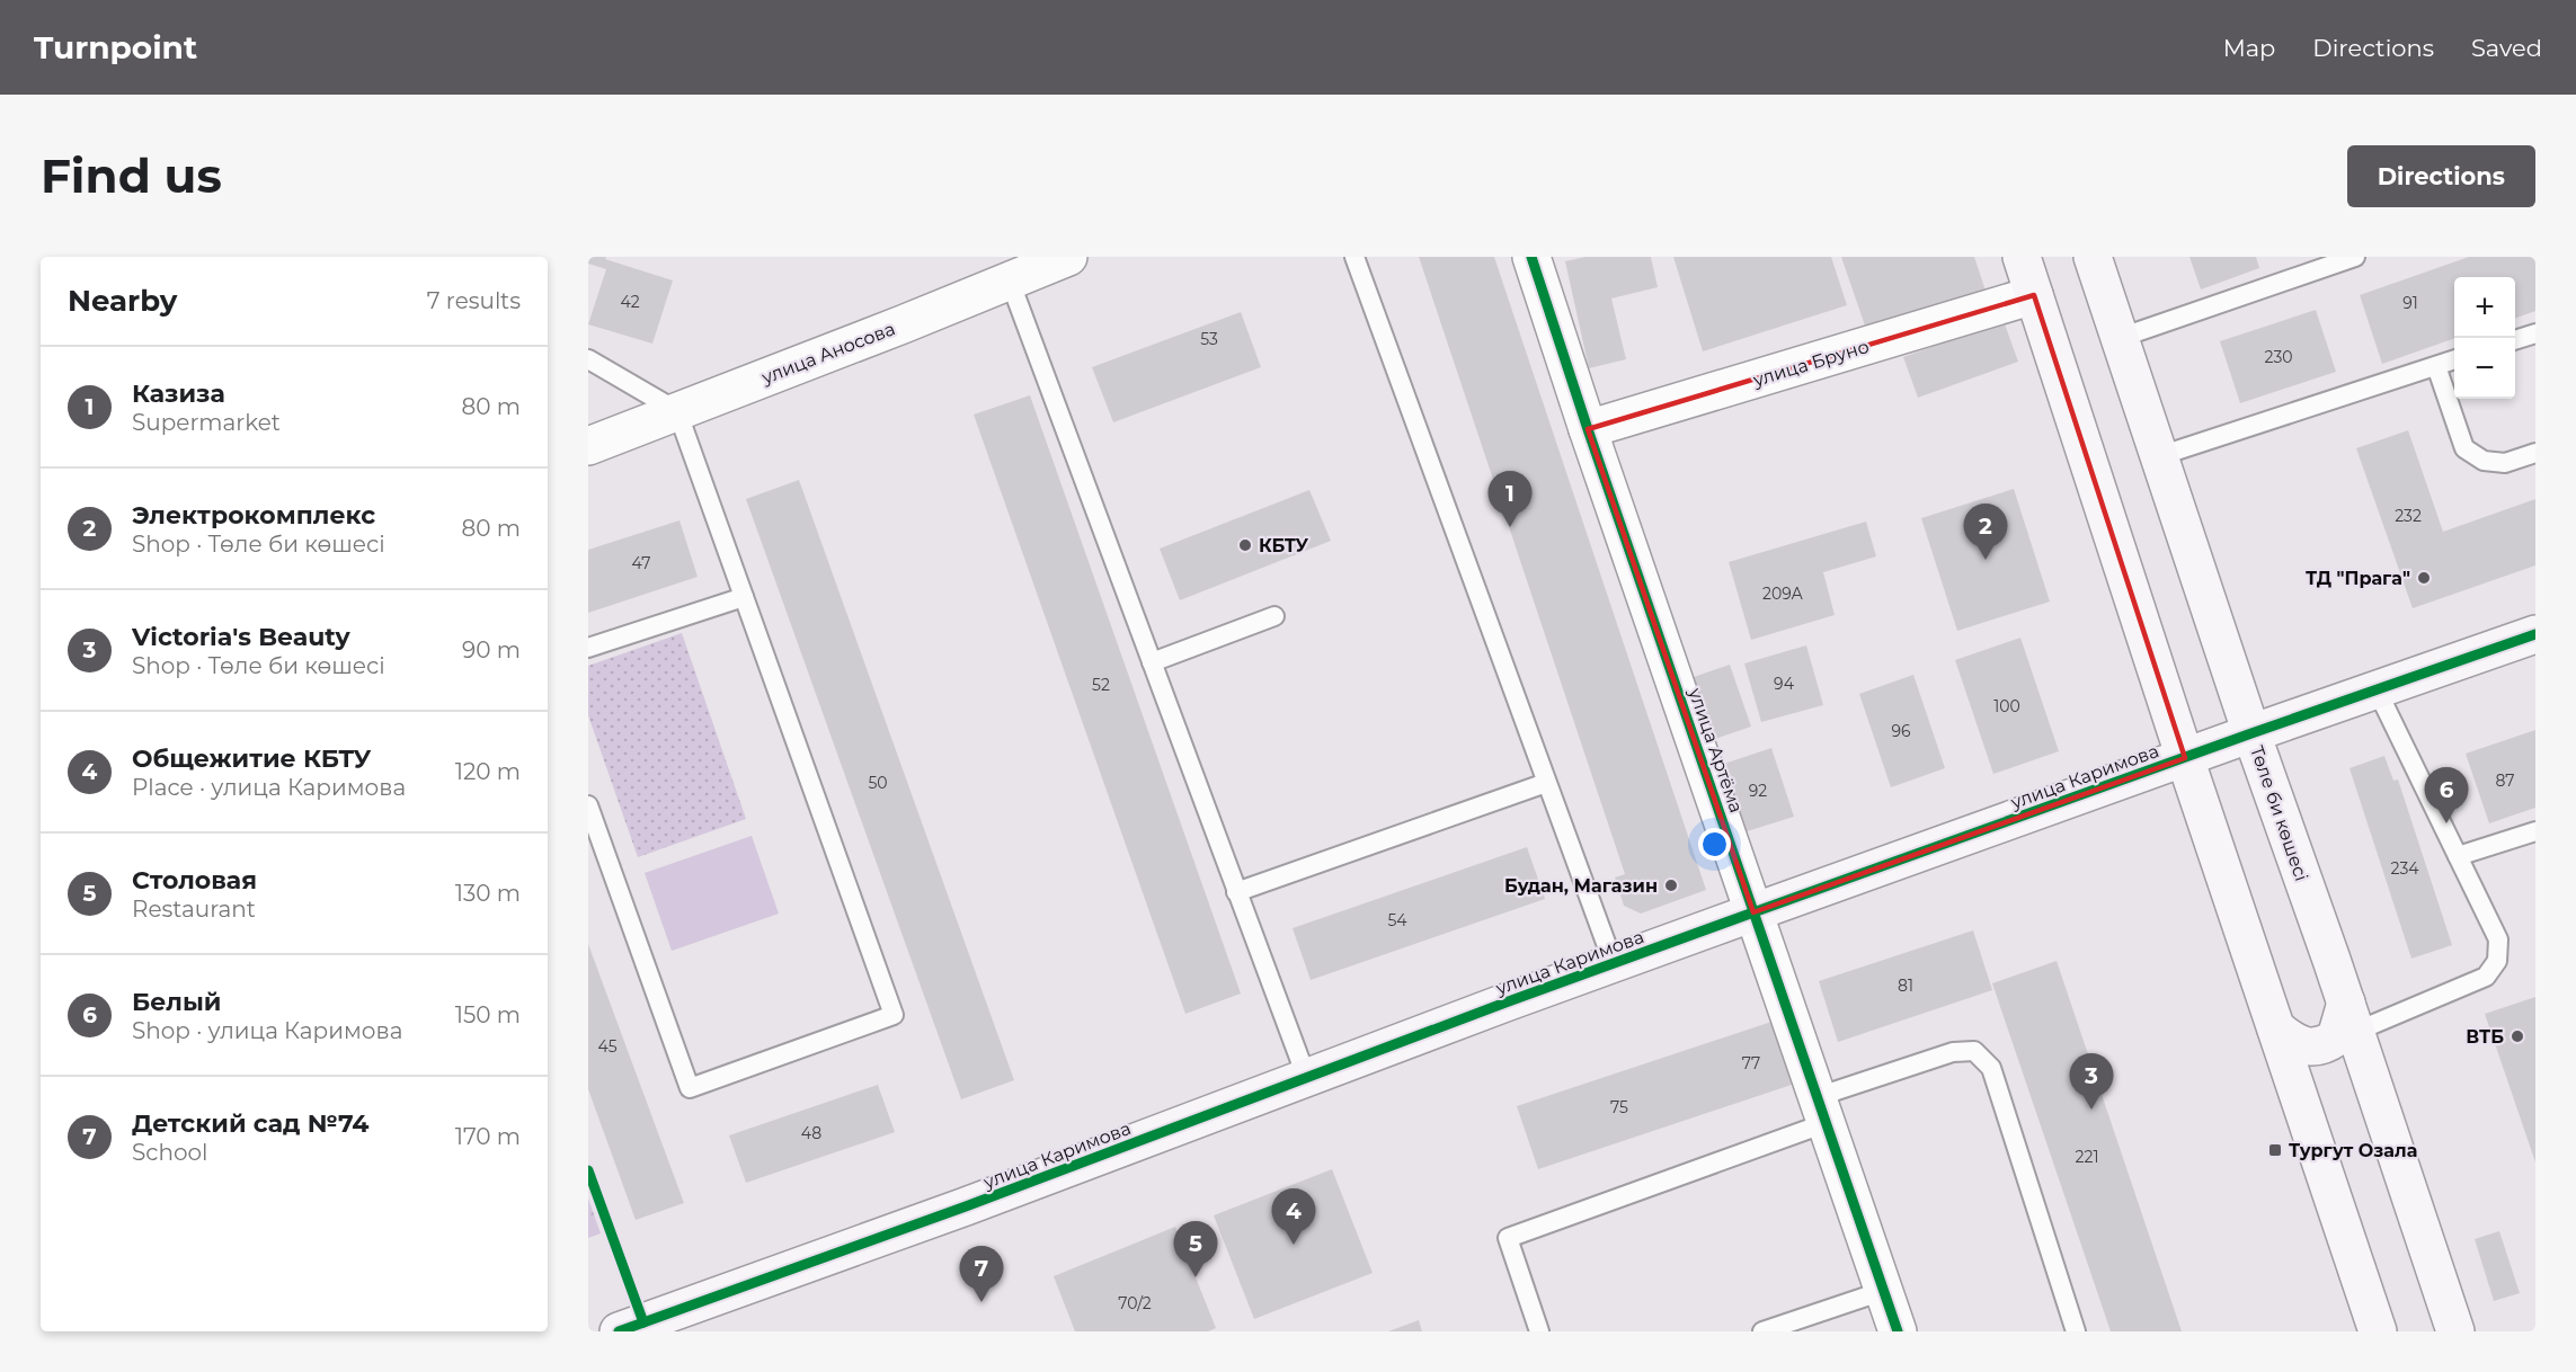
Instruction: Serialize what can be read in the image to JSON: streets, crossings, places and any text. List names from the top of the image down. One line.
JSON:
{"streets":{"main road":["улица Каримова","Төле би көшесі"],"street":["улица Аносова","улица Бруно","улица Артёма"]},"crossings":[["улица Бруно","улица Артёма"],["улица Артёма","улица Каримова"],["улица Каримова","Төле би көшесі"]],"places":{"other":["КБТУ","ТД \"Прага\"","Будан, Магазин","ВТБ"],"transit":["Тургут Озала"]},"house_numbers":["42","91","53","230","232","47","209А","94","52","100","96","87","50","92","234","54","81","45","77","75","48","221","70/2"],"page":{"header":"Turnpoint","nav":["Map","Directions","Saved"],"buttons":"Directions","title":"Find us","heading":["Nearby","7 results"],"map_buttons":["+","−"],"list":[{"mark":"1","name":"Казиза","note":"Supermarket","value":"80 m"},{"mark":"2","name":"Электрокомплекс","note":"Shop · Төле би көшесі","value":"80 m"},{"mark":"3","name":"Victoria's Beauty","note":"Shop · Төле би көшесі","value":"90 m"},{"mark":"4","name":"Общежитие КБТУ","note":"Place · улица Каримова","value":"120 m"},{"mark":"5","name":"Столовая","note":"Restaurant","value":"130 m"},{"mark":"6","name":"Белый","note":"Shop · улица Каримова","value":"150 m"},{"mark":"7","name":"Детский сад №74","note":"School","value":"170 m"}],"pins":["1","2","6","3","4","5","7"]}}
